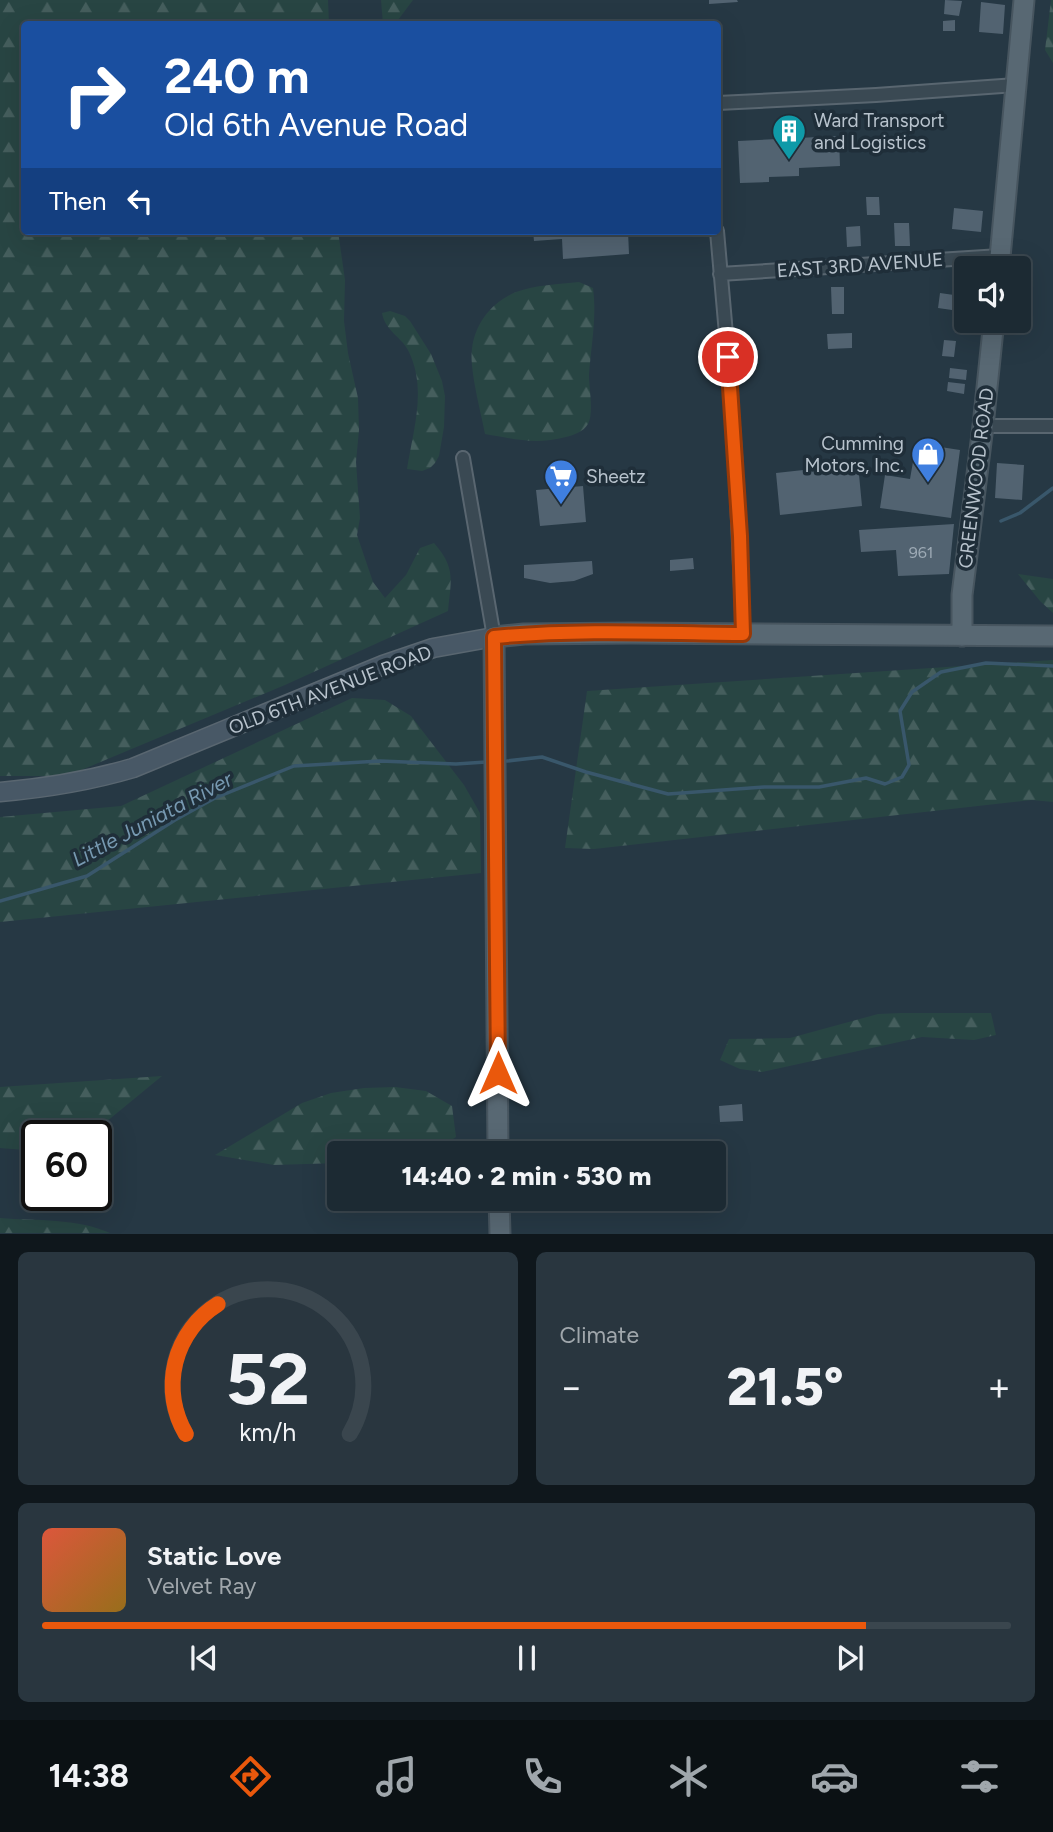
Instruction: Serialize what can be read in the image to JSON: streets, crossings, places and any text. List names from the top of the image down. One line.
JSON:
{"streets":{"main road":["GREENWOOD ROAD","OLD 6TH AVENUE ROAD"],"street":["EAST 3RD AVENUE"]},"crossings":[["GREENWOOD ROAD","OLD 6TH AVENUE ROAD"]],"water":["Little Juniata River"],"places":{"building":["Ward Transport and Logistics"],"shop":["Cumming Motors, Inc."],"supermarket":["Sheetz"]},"house_numbers":["961"],"page":{"turn":["240 m","Old 6th Avenue Road"],"then":"Then","limit":"60","trip":"14:40 · 2 min · 530 m","tile":"Climate","heat":["−","21.5°","+"],"song":["Static Love","Velvet Ray"],"tabs":"14:38","gauge":["52","km/h"]}}
